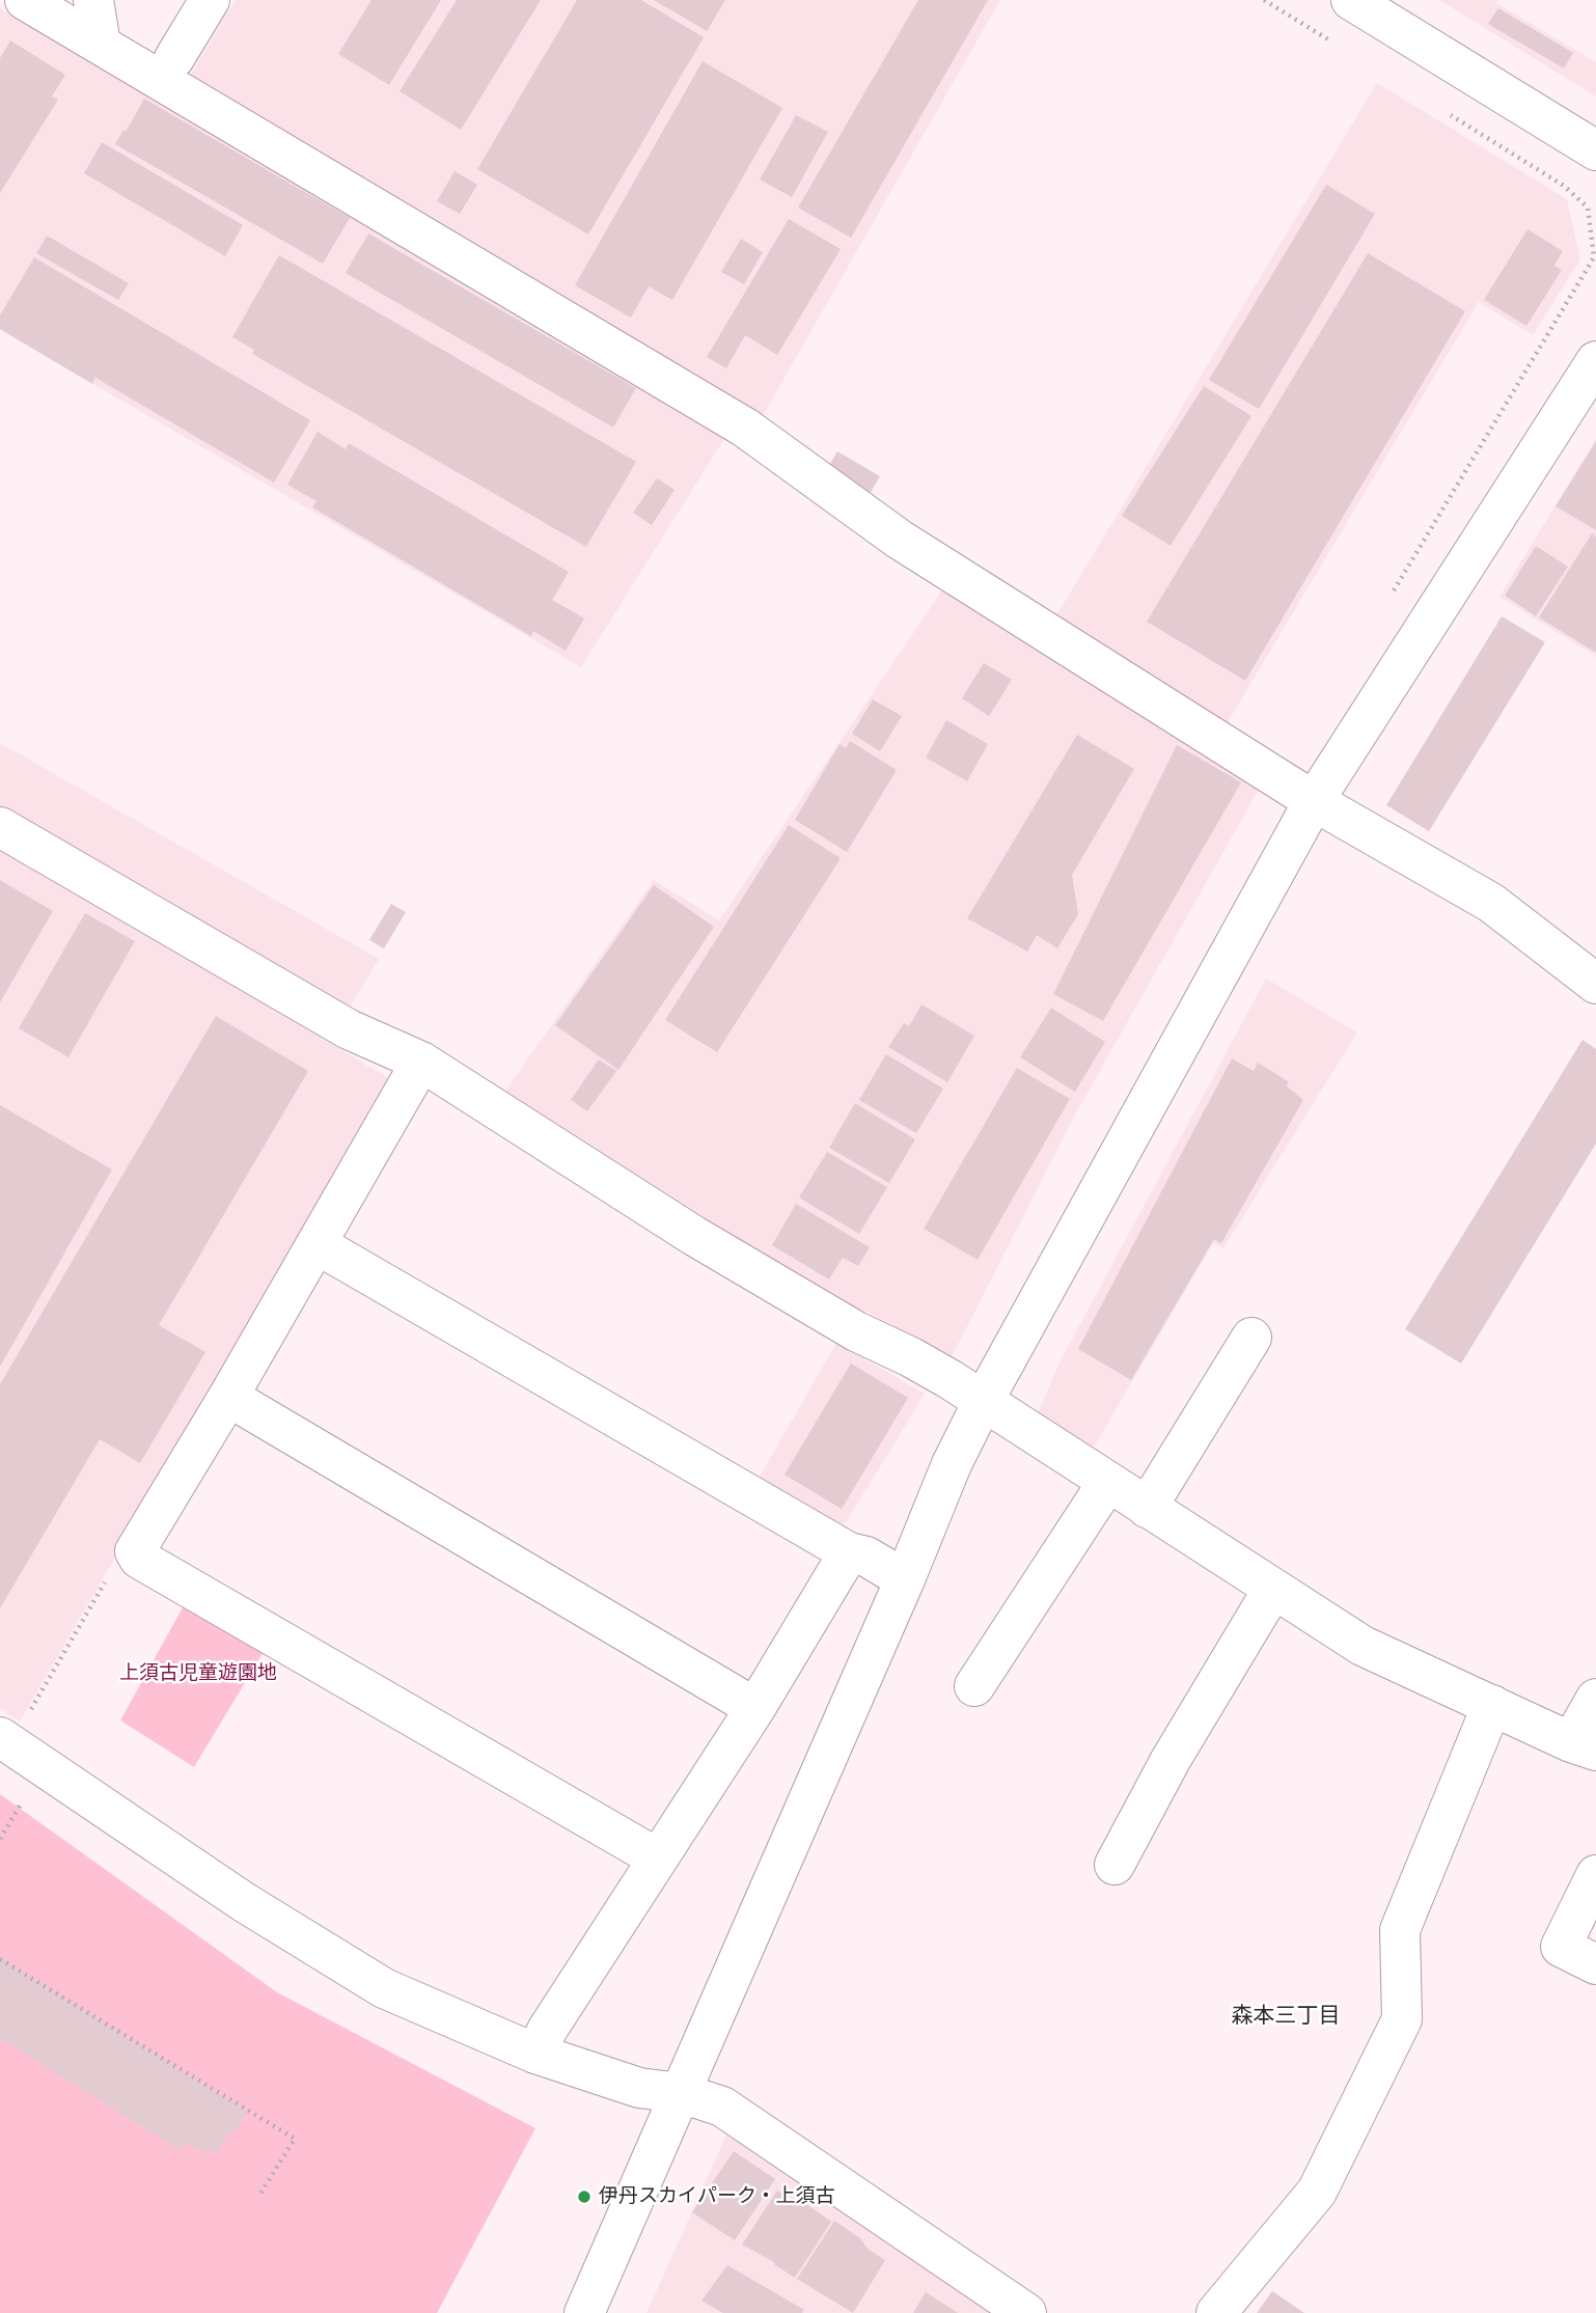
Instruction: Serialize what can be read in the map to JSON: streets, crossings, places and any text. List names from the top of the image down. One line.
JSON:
{"districts":["森本三丁目"],"parks":["上須古児童遊園地"],"places":["伊丹スカイパーク・上須古"]}
